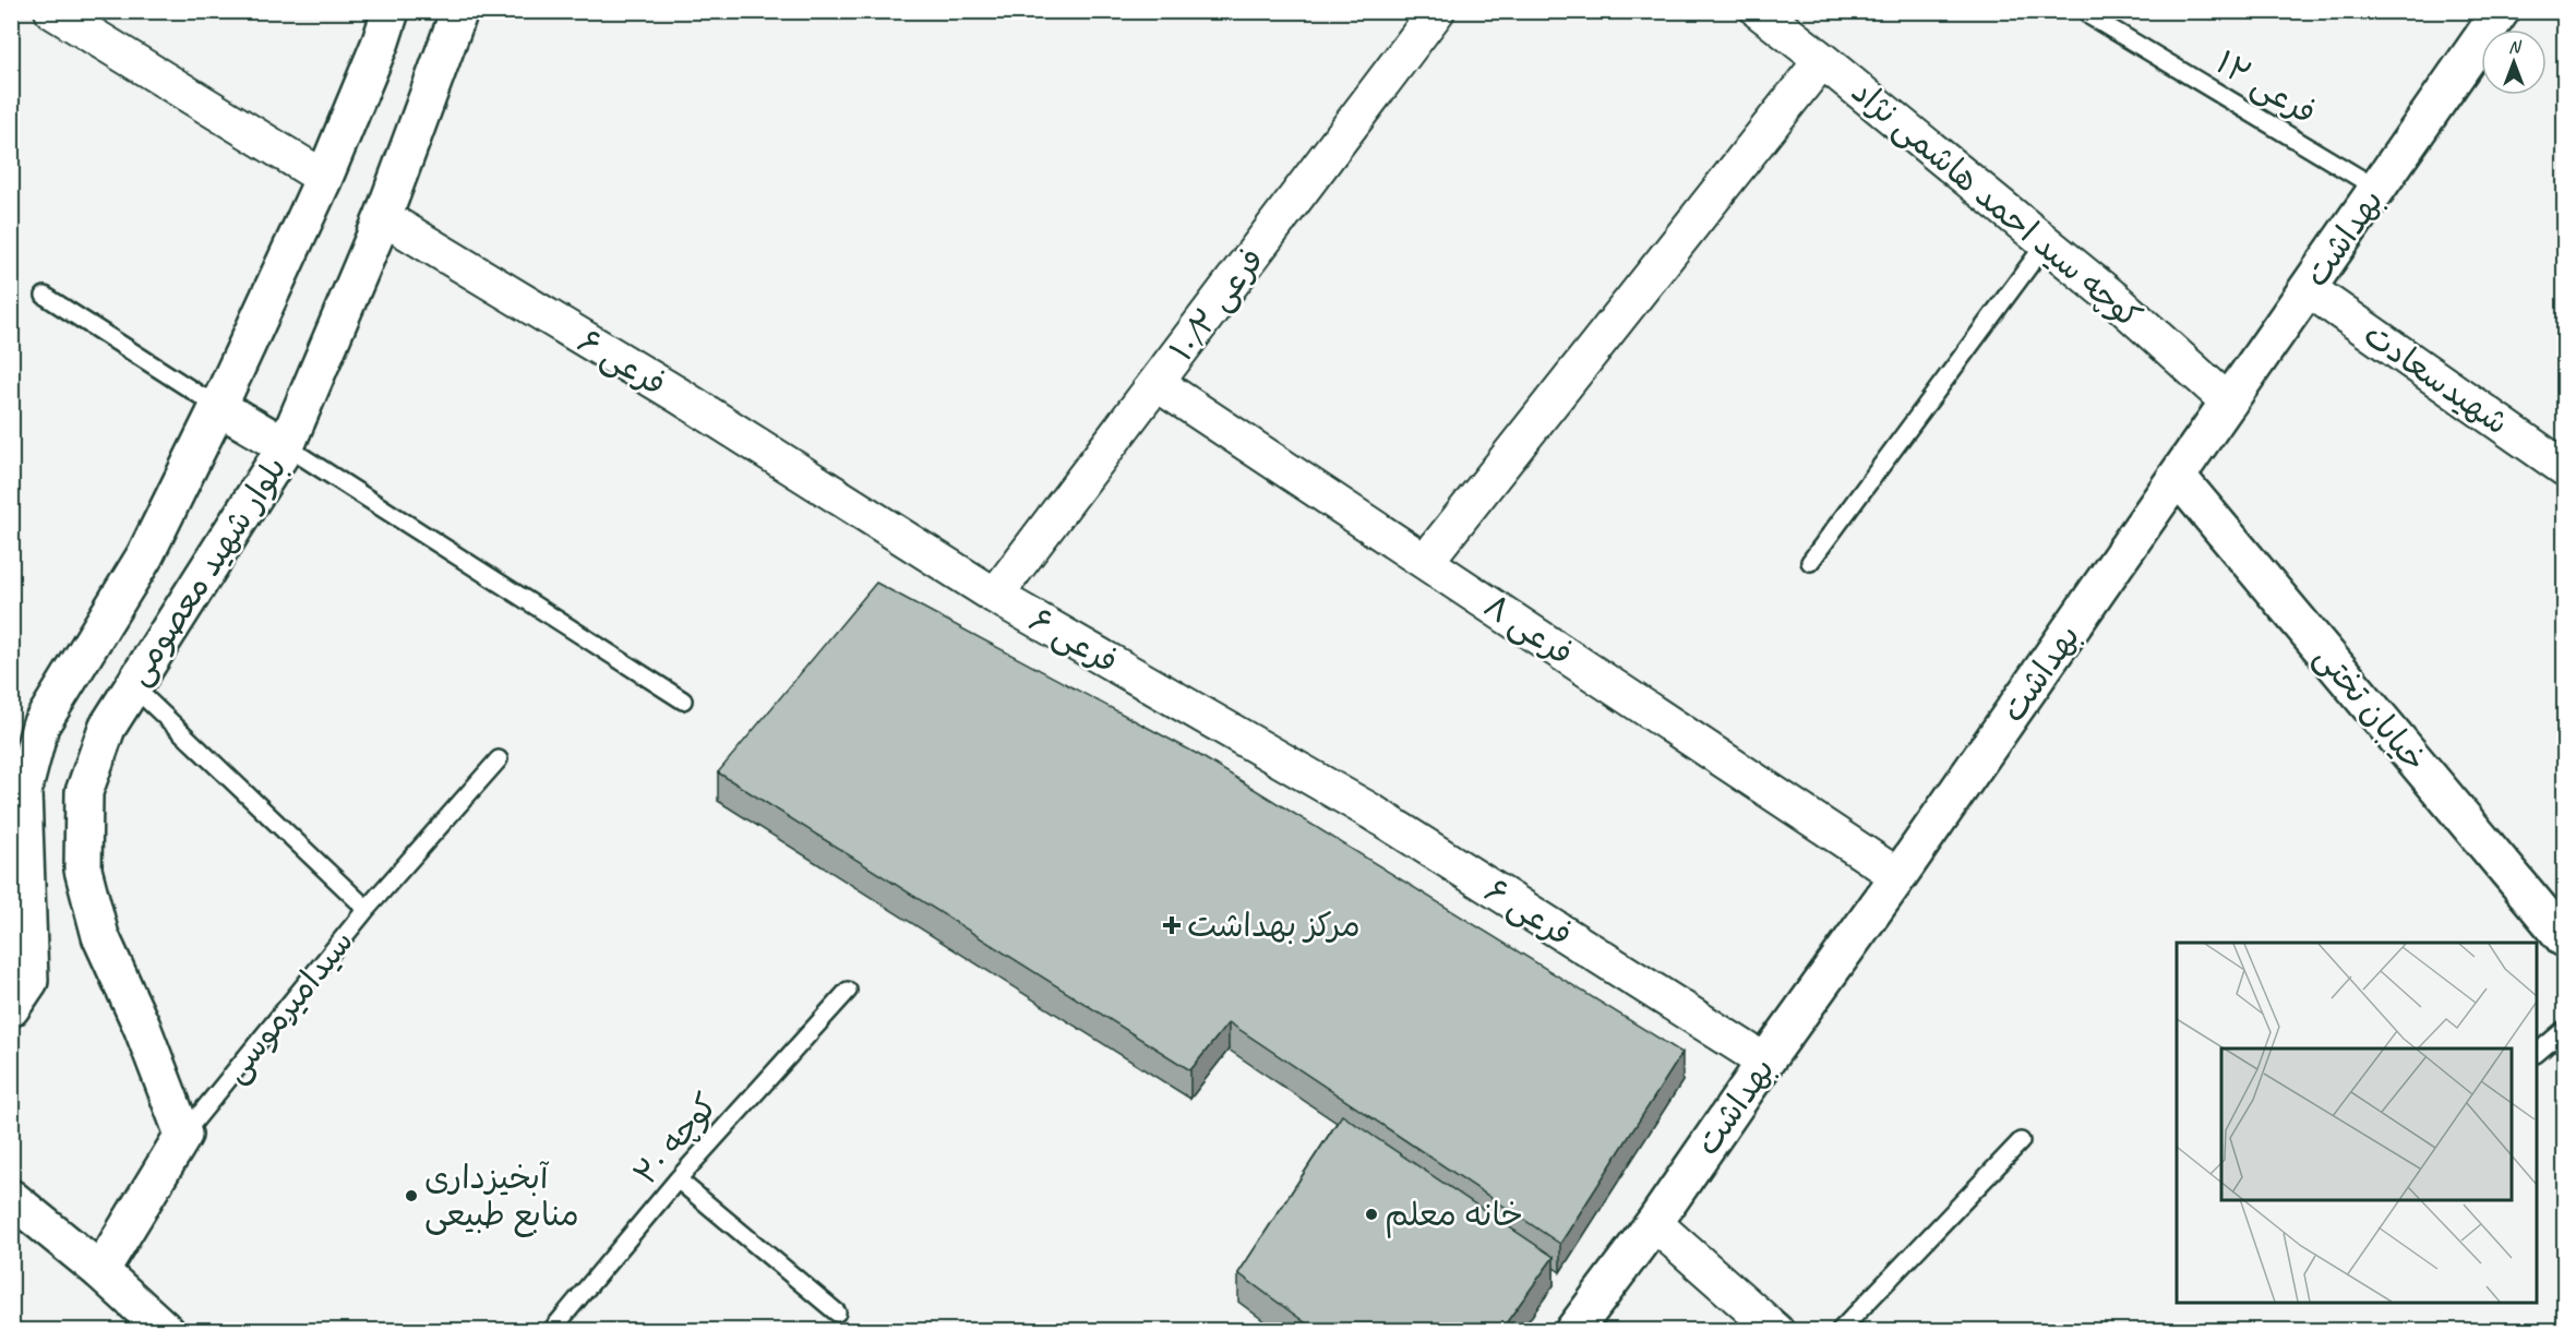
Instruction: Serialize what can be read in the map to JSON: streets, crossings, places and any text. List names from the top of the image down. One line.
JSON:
{"streets":{"street":["کوچه سید احمد هاشمی نژاد","بهداشت","فرعی ۱۰/۲","فرعی ۶","شهیدسعادت","بلوار شهید معصومی","فرعی ۸","خیابان تختی","سیدامیرموسی"],"lane":["فرعی ۱۲","کوچه ۲۰"]},"crossings":[["فرعی ۱۲","بهداشت"],["کوچه سید احمد هاشمی نژاد","بهداشت"],["بهداشت","فرعی ۶"],["بهداشت","شهیدسعادت"],["بهداشت","فرعی ۸"],["بهداشت","خیابان تختی"],["فرعی ۱۰/۲","فرعی ۶"],["فرعی ۱۰/۲","فرعی ۸"],["فرعی ۶","بلوار شهید معصومی"],["بلوار شهید معصومی","سیدامیرموسی"]],"places":{"health":["مرکز بهداشت"],"other":["آبخیزداری منابع طبیعی","خانه معلم"]},"north":"top"}
